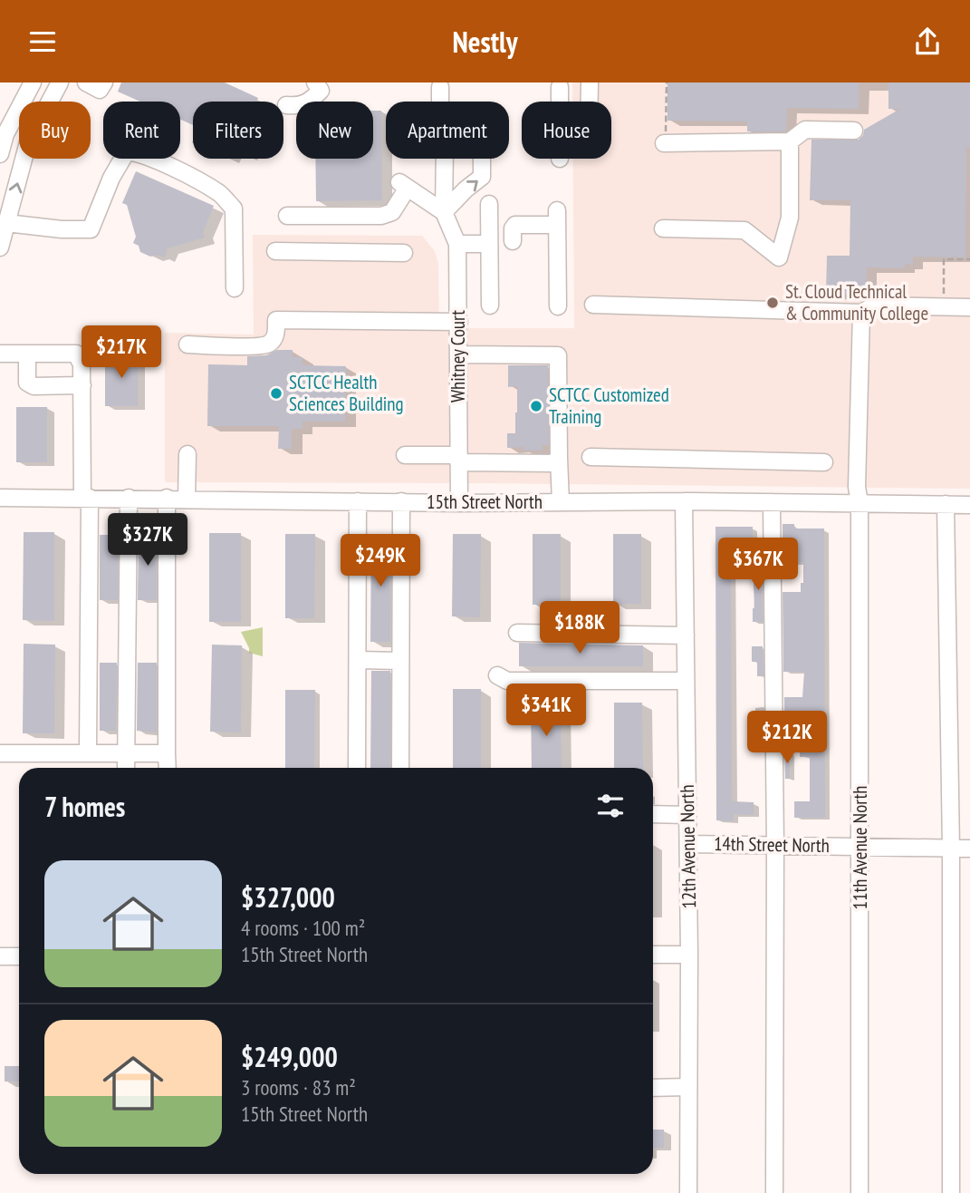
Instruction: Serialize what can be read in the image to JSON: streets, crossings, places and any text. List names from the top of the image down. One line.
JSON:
{"streets":{"street":["Whitney Court","15th Street North","14th Street North","12th Avenue North","11th Avenue North"]},"crossings":[["Whitney Court","15th Street North"],["15th Street North","12th Avenue North"],["15th Street North","11th Avenue North"],["14th Street North","12th Avenue North"],["14th Street North","11th Avenue North"]],"places":["St. Cloud Technical & Community College","SCTCC Health Sciences Building","SCTCC Customized Training"],"page":{"header":"Nestly","chip":["Buy","Rent","Filters","New","Apartment","House"],"price":["$217K","$327K","$249K","$367K","$188K","$341K","$212K"],"heading":"7 homes","list":[{"name":"$327,000","note":"4 rooms · 100 m² · 15th Street North"},{"name":"$249,000","note":"3 rooms · 83 m² · 15th Street North"}]}}
